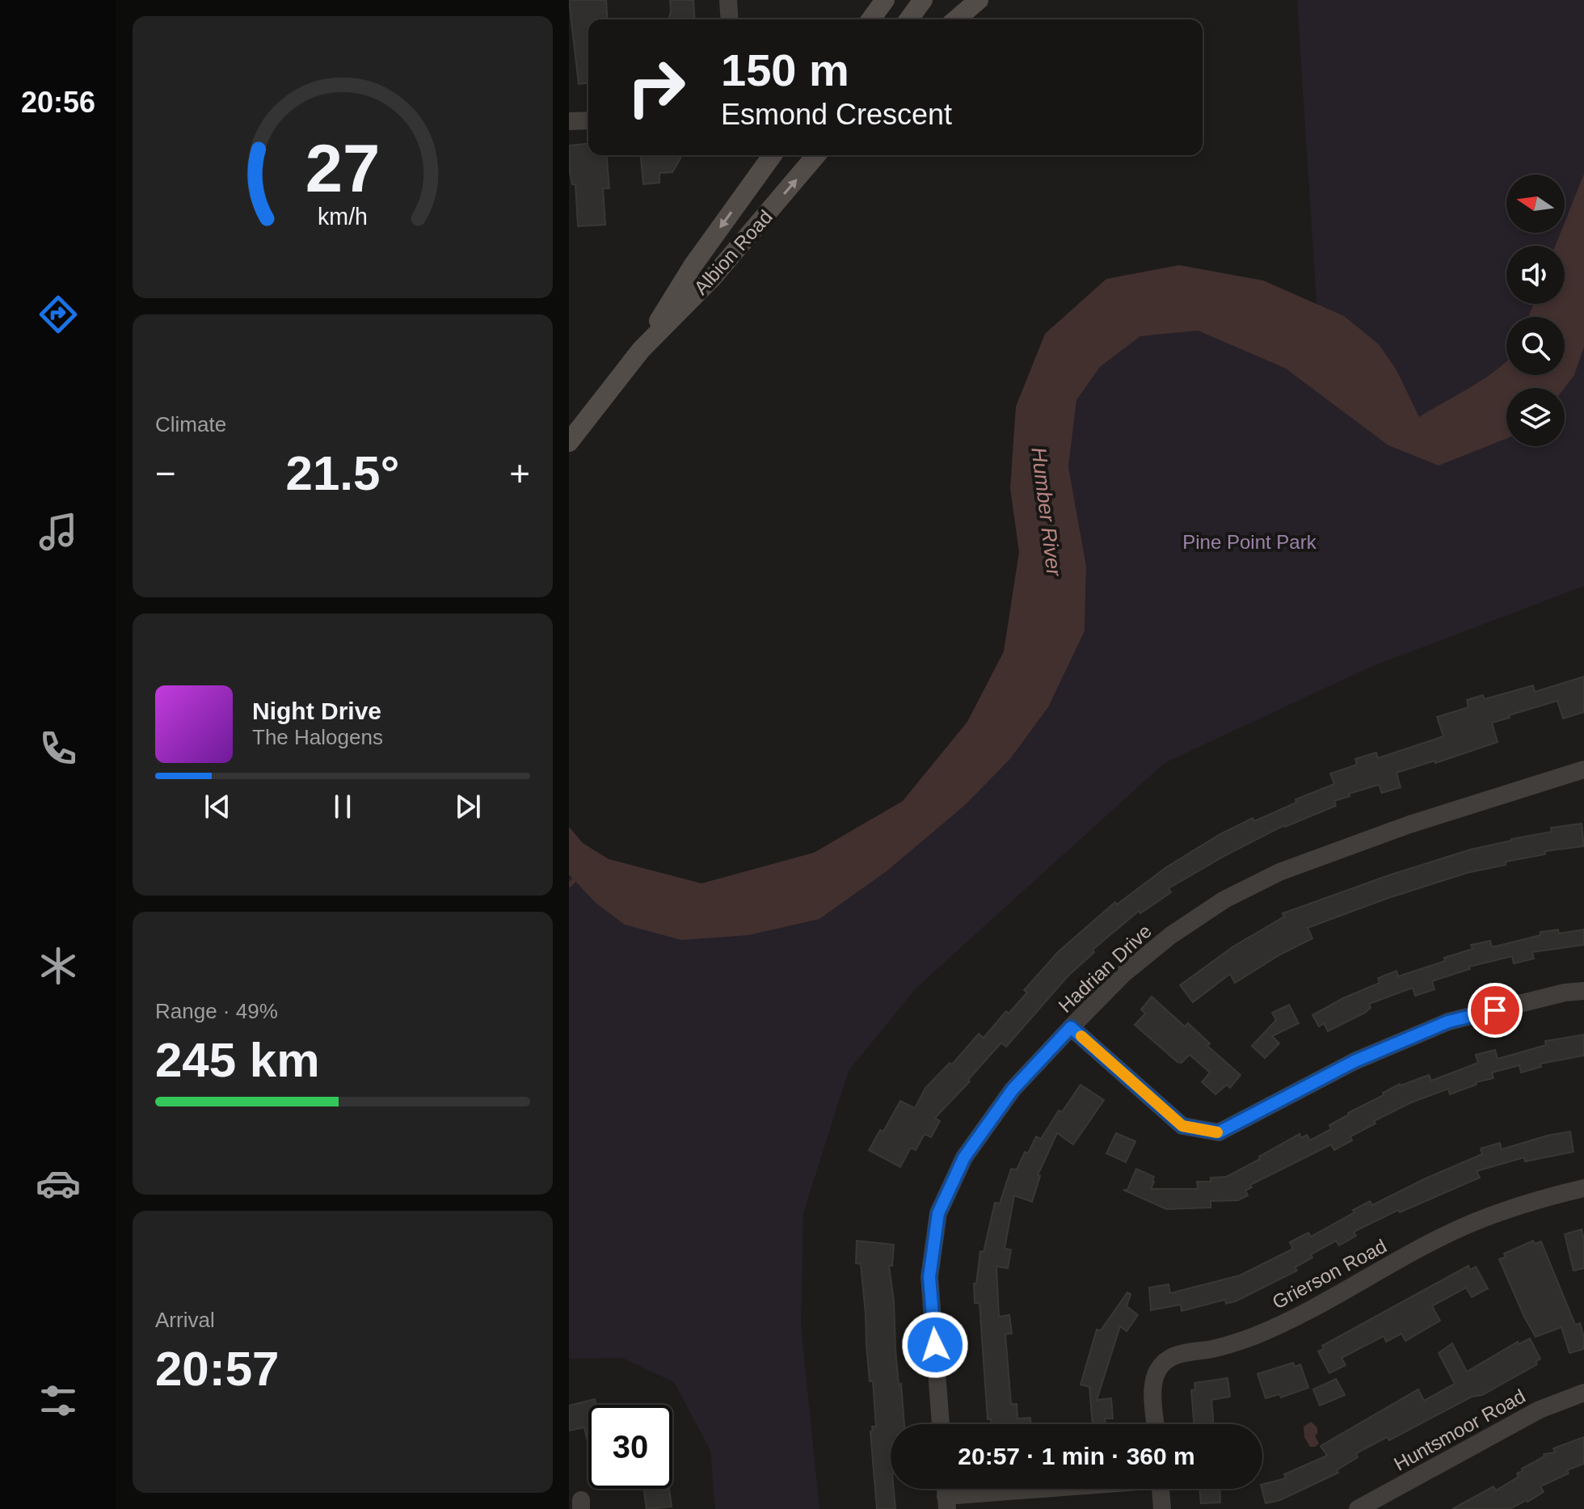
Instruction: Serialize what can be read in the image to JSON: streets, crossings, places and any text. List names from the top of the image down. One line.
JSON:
{"streets":{"main road":["Albion Road"],"street":["Hadrian Drive","Grierson Road","Huntsmoor Road"]},"water":["Humber River"],"parks":["Pine Point Park"],"north":"left","page":{"tabs":"20:56","turn":["150 m","Esmond Crescent"],"tile":["Climate",["Range · 49%","245 km"],["Arrival","20:57"]],"heat":["−","21.5°","+"],"song":["Night Drive","The Halogens"],"limit":"30","trip":"20:57 · 1 min · 360 m","gauge":["27","km/h"]}}
